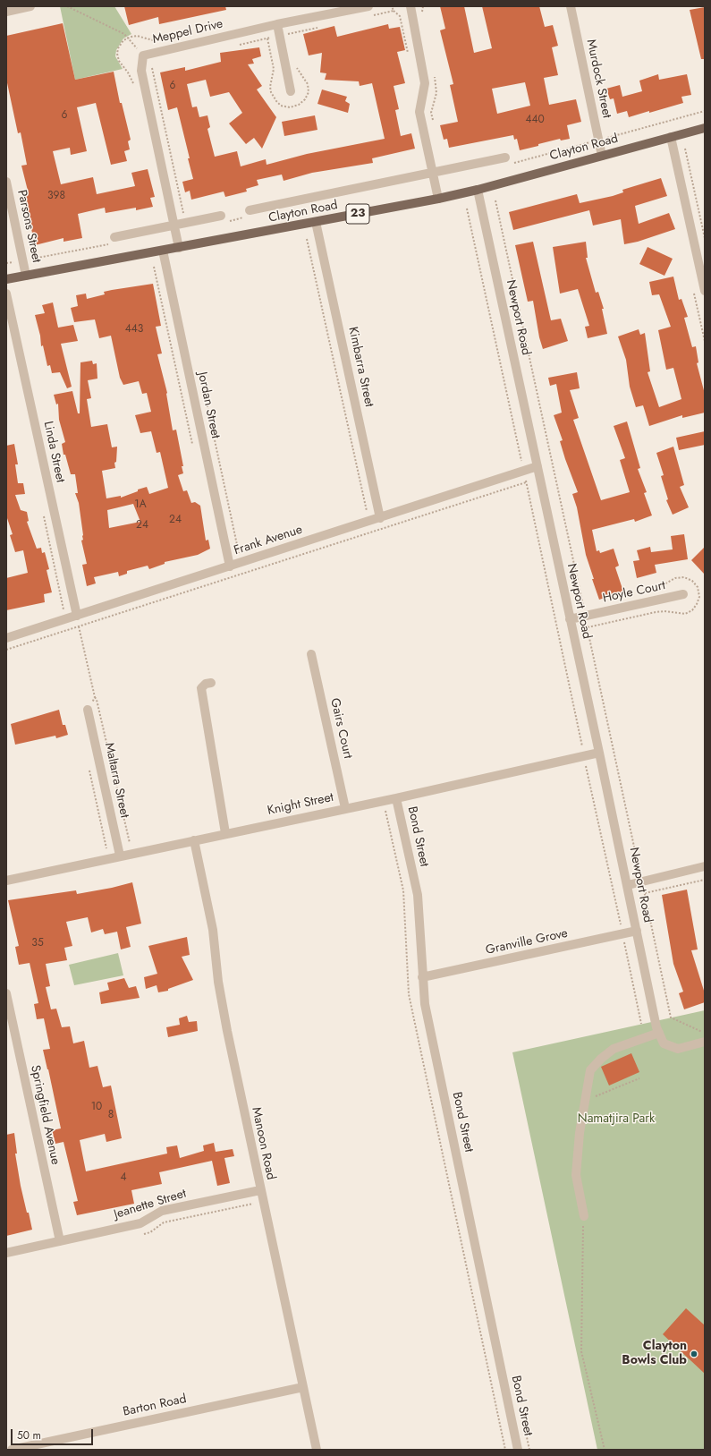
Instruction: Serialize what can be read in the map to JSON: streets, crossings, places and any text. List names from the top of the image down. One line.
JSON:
{"streets":{"main road":["Clayton Road","23"],"street":["Meppel Drive","Murdock Street","Parsons Street","Newport Road","Kimbarra Street","Jordan Street","Linda Street","Frank Avenue","Hoyle Court","Gairs Court","Maltarra Street","Knight Street","Bond Street","Granville Grove","Springfield Avenue","Manoon Road","Jeanette Street","Barton Road"]},"crossings":[["Meppel Drive","Clayton Road"],["Murdock Street","Clayton Road"],["Clayton Road","Parsons Street"],["Clayton Road","Newport Road"],["Clayton Road","Kimbarra Street"],["Clayton Road","Jordan Street"],["Newport Road","Frank Avenue"],["Newport Road","Hoyle Court"],["Newport Road","Knight Street"],["Newport Road","Granville Grove"],["Kimbarra Street","Frank Avenue"],["Jordan Street","Frank Avenue"],["Linda Street","Frank Avenue"],["Gairs Court","Knight Street"],["Maltarra Street","Knight Street"],["Knight Street","Bond Street"],["Knight Street","Manoon Road"],["Bond Street","Granville Grove"],["Springfield Avenue","Jeanette Street"],["Manoon Road","Jeanette Street"],["Manoon Road","Barton Road"]],"parks":["Namatjira Park"],"places":["Clayton Bowls Club"],"house_numbers":["6","6","440","398","443","1A","24","24","35","10","8","4"],"scale_bar":"50 m"}
